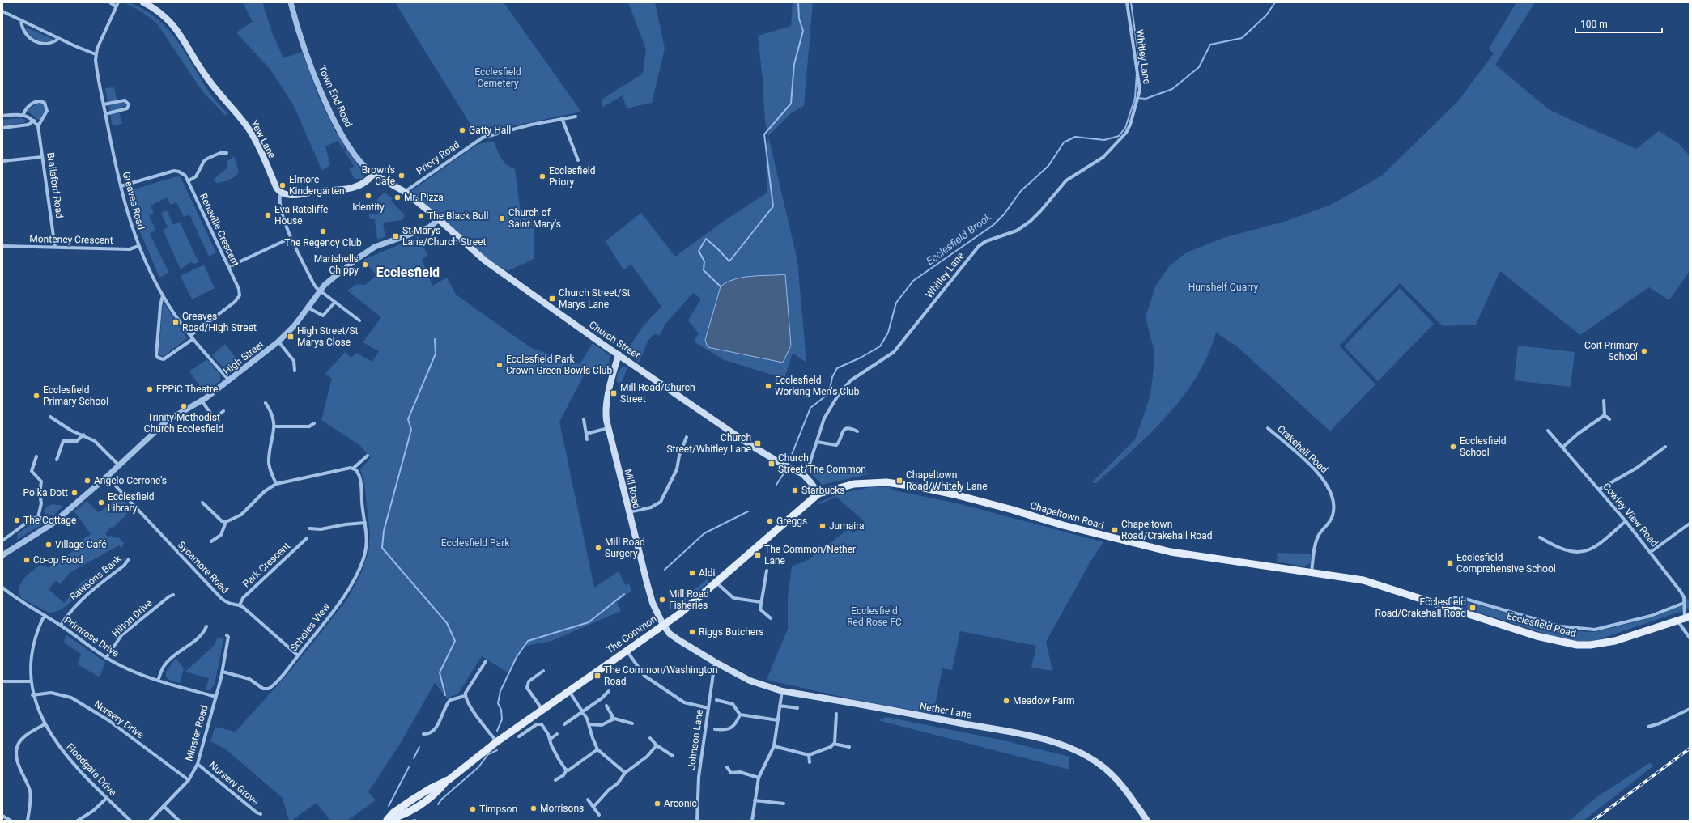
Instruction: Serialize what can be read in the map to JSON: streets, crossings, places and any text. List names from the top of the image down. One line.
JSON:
{"streets":{"main road":["Town End Road","Yew Lane","Church Street","Mill Road","Chapeltown Road","Ecclesfield Road","The Common","Nether Lane"],"street":["Whitley Lane","Priory Road","Brailsford Road","Greaves Road","Reneville Crescent","Monteney Crescent","High Street","Crakehall Road","Cowley View Road","Park Crescent","Sycamore Road","Rawsons Bank","Hilton Drive","Scholes View","Primrose Drive","Nursery Drive","Minster Road","Johnson Lane","Floodgate Drive","Nursery Grove"]},"crossings":[["Whitley Lane","Church Street"],["Town End Road","Priory Road"],["Town End Road","Church Street"],["Priory Road","Church Street"],["Brailsford Road","Monteney Crescent"],["Greaves Road","Reneville Crescent"],["Greaves Road","Monteney Crescent"],["Greaves Road","High Street"],["Church Street","High Street"],["Church Street","Mill Road"],["Church Street","Chapeltown Road"],["Church Street","The Common"],["High Street","Sycamore Road"],["Crakehall Road","Chapeltown Road"],["Crakehall Road","Ecclesfield Road"],["Mill Road","The Common"],["Mill Road","Nether Lane"],["Mill Road","Johnson Lane"],["Cowley View Road","Ecclesfield Road"],["Chapeltown Road","Ecclesfield Road"],["Chapeltown Road","The Common"],["Park Crescent","Sycamore Road"],["Sycamore Road","Scholes View"],["Rawsons Bank","Primrose Drive"],["Hilton Drive","Primrose Drive"],["Scholes View","Minster Road"],["Primrose Drive","Minster Road"],["Primrose Drive","Floodgate Drive"],["Nether Lane","Johnson Lane"],["Nursery Drive","Minster Road"],["Nursery Drive","Floodgate Drive"],["Minster Road","Nursery Grove"]],"districts":["Ecclesfield"],"water":["Ecclesfield Brook"],"parks":["Ecclesfield Cemetery","Hunshelf Quarry","Ecclesfield Park","Ecclesfield Red Rose FC"],"places":{"other":["Gatty Hall","Brown's Cafe","Ecclesfield Priory","Elmore Kindergarten","Identity","Mr. Pizza","Eva Ratcliffe House","The Black Bull","Church of Saint Mary's","The Regency Club","Marishells Chippy","Coit Primary School","Ecclesfield Park Crown Green Bowls Club","Ecclesfield Working Men's Club","EPPiC Theatre","Ecclesfield Primary School","Trinity Methodist Church Ecclesfield","Ecclesfield School","Angelo Cerrone's","Starbucks","Polka Dott","Ecclesfield Library","The Cottage","Greggs","Jumaira","Village Café","Mill Road Surgery","Co-op Food","Aldi","Mill Road Fisheries","Riggs Butchers","Meadow Farm","Arconic","Morrisons","Timpson"],"transit":["St Marys Lane/Church Street","Church Street/St Marys Lane","Greaves Road/High Street","High Street/St Marys Close","Mill Road/Church Street","Church Street/Whitley Lane","Church Street/The Common","Chapeltown Road/Whitely Lane","Chapeltown Road/Crakehall Road","The Common/Nether Lane","Ecclesfield Comprehensive School","Ecclesfield Road/Crakehall Road","The Common/Washington Road"]},"scale_bar":"100 m"}
